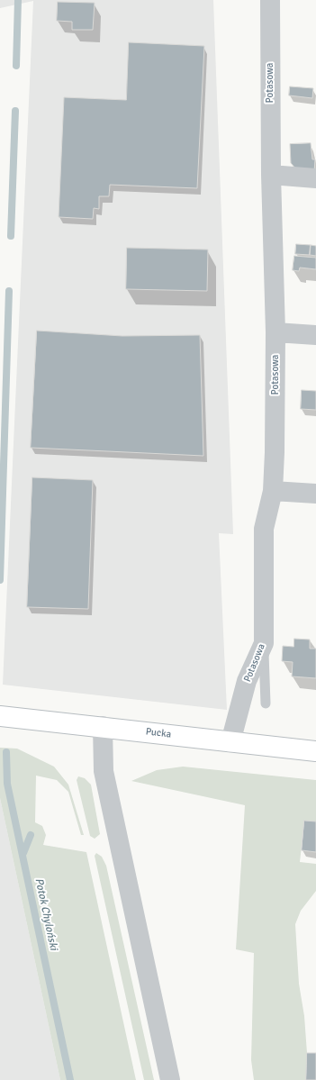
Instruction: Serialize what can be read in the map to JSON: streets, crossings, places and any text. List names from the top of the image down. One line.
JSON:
{"streets":{"street":["Potasowa","Pucka"]},"crossings":[["Potasowa","Pucka"]],"water":["Potok Chyloński"]}
